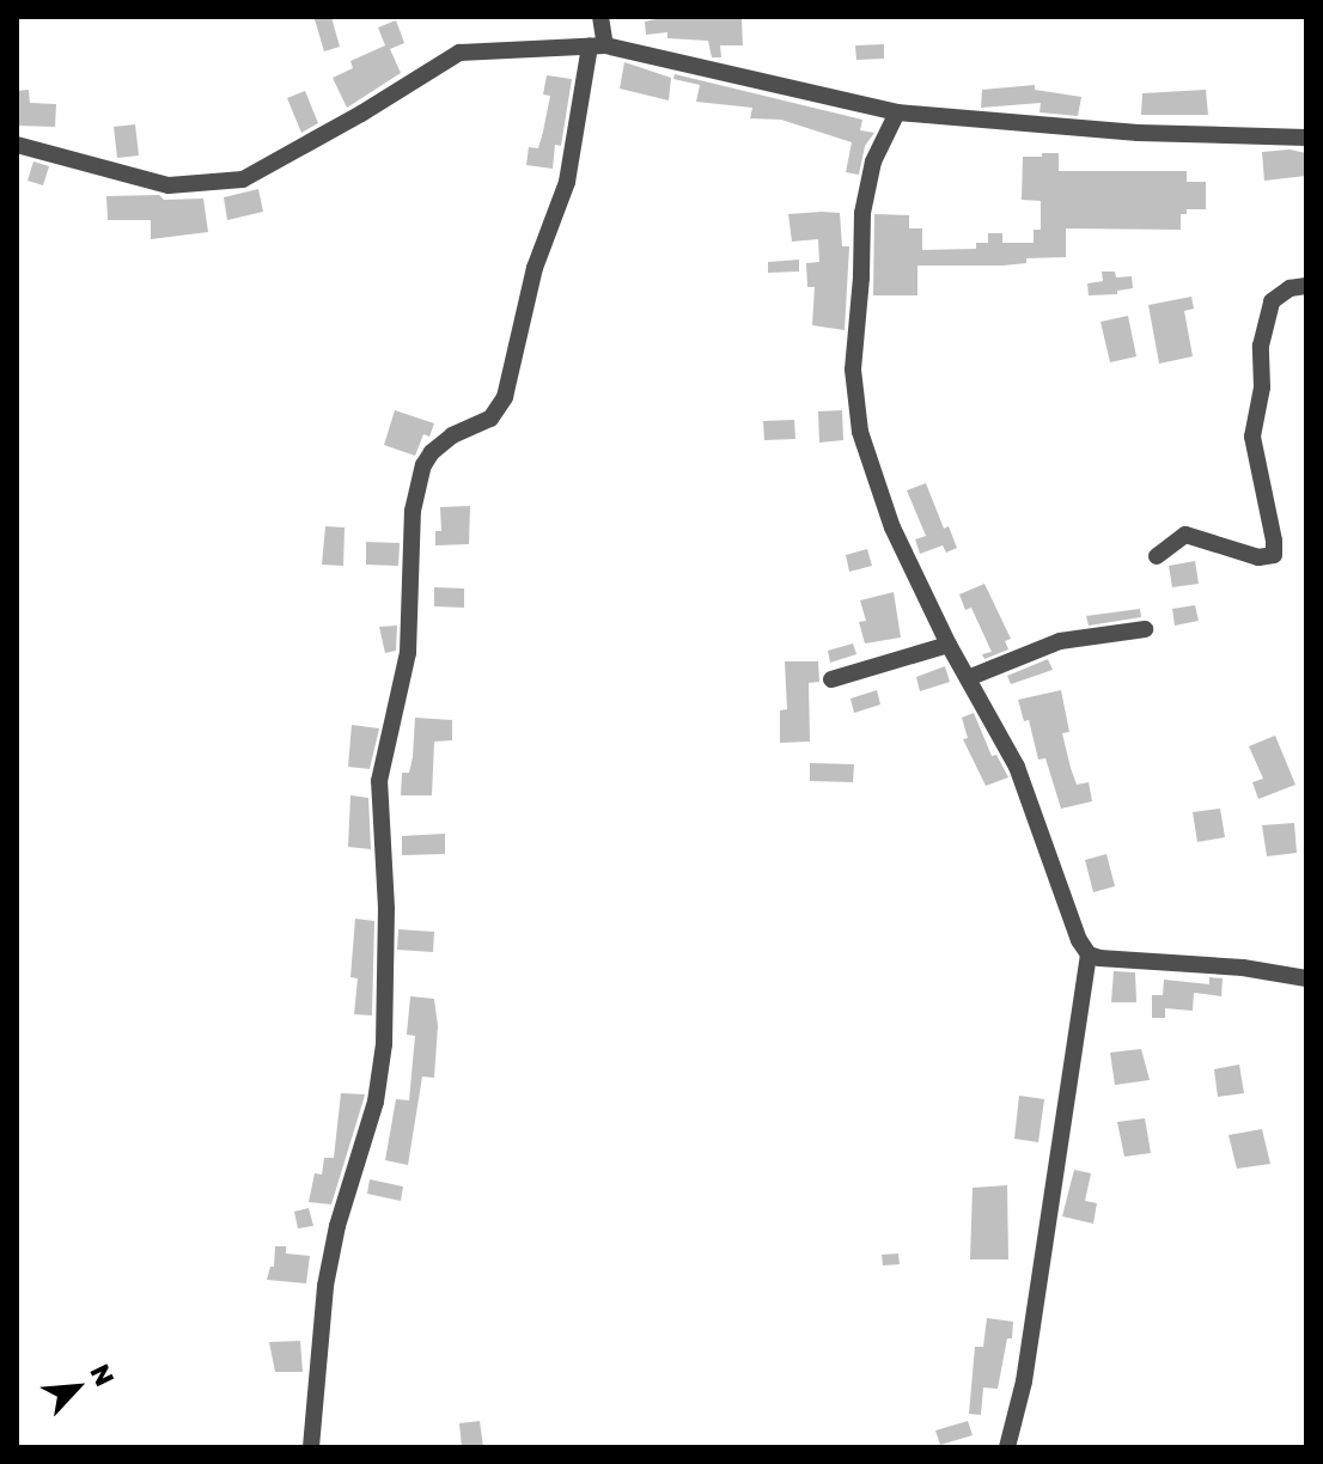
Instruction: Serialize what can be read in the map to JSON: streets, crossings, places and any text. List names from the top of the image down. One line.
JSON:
{"north":"top right"}
